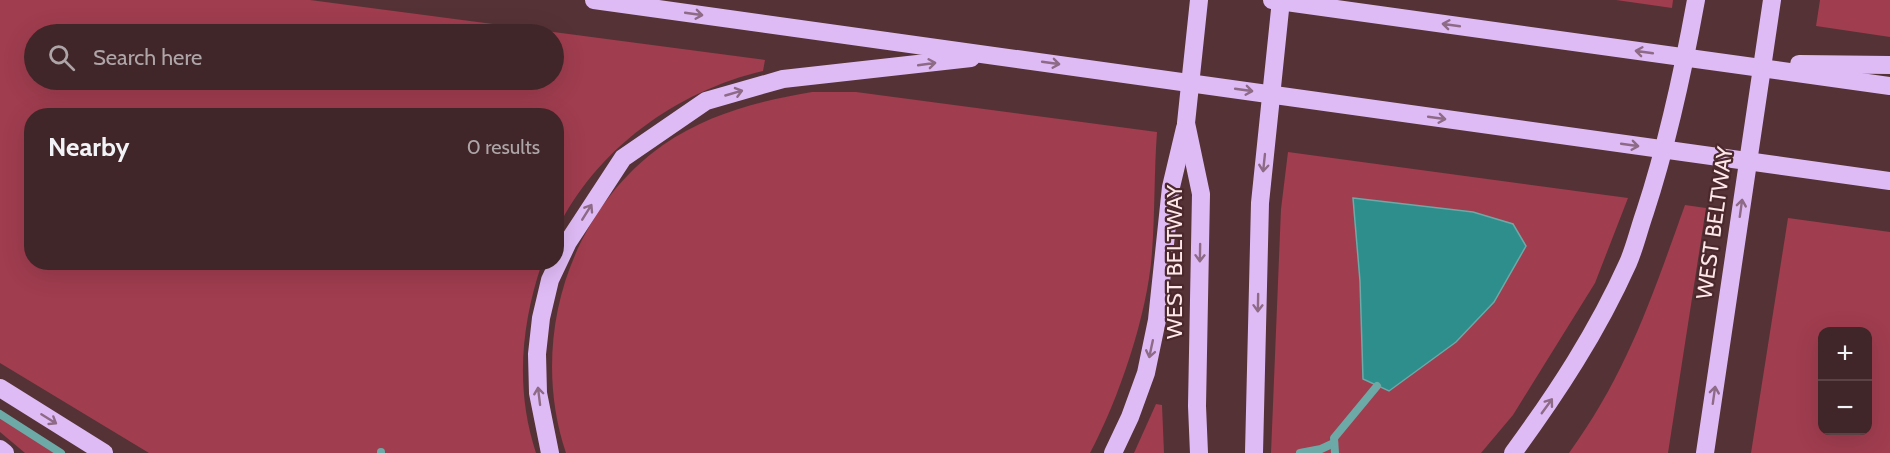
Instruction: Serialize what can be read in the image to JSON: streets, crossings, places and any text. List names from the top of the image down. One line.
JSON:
{"streets":{"highway":["WEST BELTWAY"]},"page":{"search":"Search here","heading":["Nearby","0 results"],"map_buttons":["+","−"]}}
